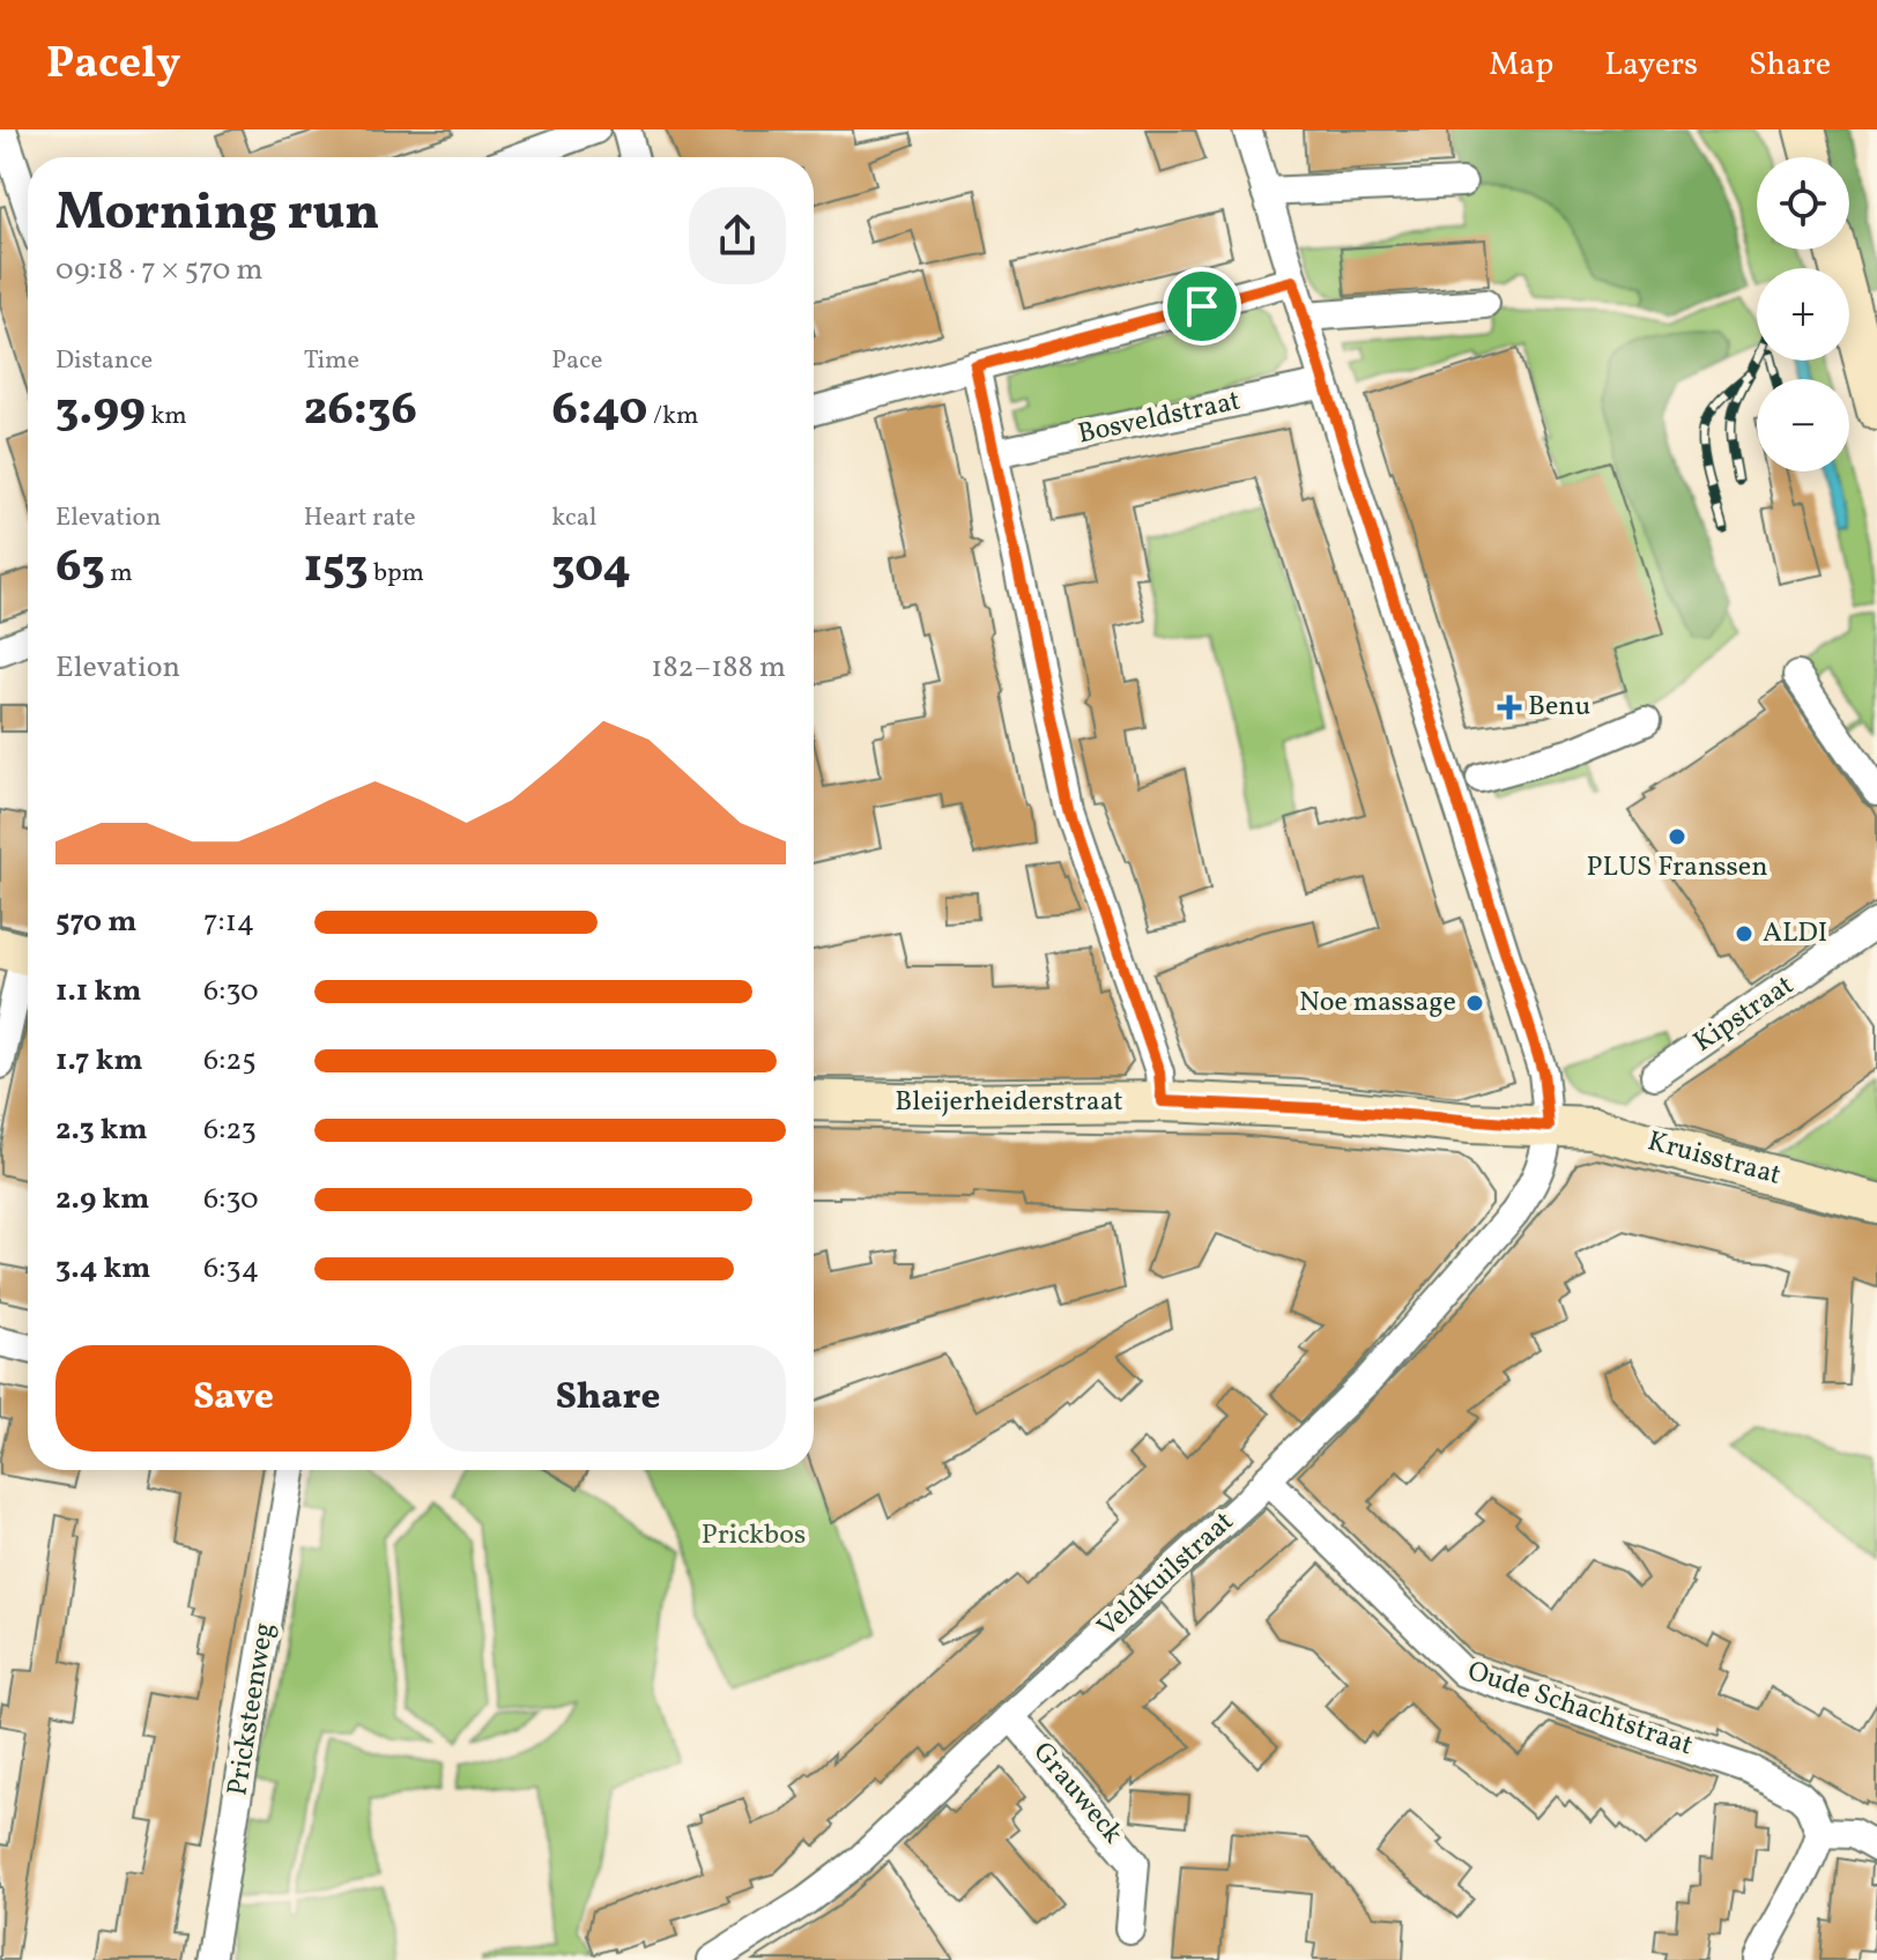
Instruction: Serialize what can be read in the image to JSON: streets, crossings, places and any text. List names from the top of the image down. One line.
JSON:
{"streets":{"street":["Bosveldstraat","Kipstraat","Bleijerheiderstraat","Kruisstraat","Veldkuilstraat","Pricksteenweg","Oude Schachtstraat","Grauweck"]},"crossings":[["Bosveldstraat","Veldkuilstraat"],["Bleijerheiderstraat","Kruisstraat"],["Bleijerheiderstraat","Veldkuilstraat"],["Kruisstraat","Veldkuilstraat"],["Veldkuilstraat","Oude Schachtstraat"],["Veldkuilstraat","Grauweck"]],"parks":["Prickbos"],"places":{"health":["Benu"],"other":["PLUS Franssen","ALDI","Noe massage"]},"page":{"header":"Pacely","nav":["Map","Layers","Share"],"map_buttons":["+","−"],"heading":["Morning run","09:18 · 7 × 570 m"],"stats":[["Distance","3.99 km"],["Time","26:36"],["Pace","6:40 /km"],["Elevation","63 m"],["Heart rate","153 bpm"],["kcal","304"]],"chart":["Elevation","182–188 m"],"list":[{"name":"570 m","note":"7:14"},{"name":"1.1 km","note":"6:30"},{"name":"1.7 km","note":"6:25"},{"name":"2.3 km","note":"6:23"},{"name":"2.9 km","note":"6:30"},{"name":"3.4 km","note":"6:34"}],"buttons":["Save","Share"]}}
